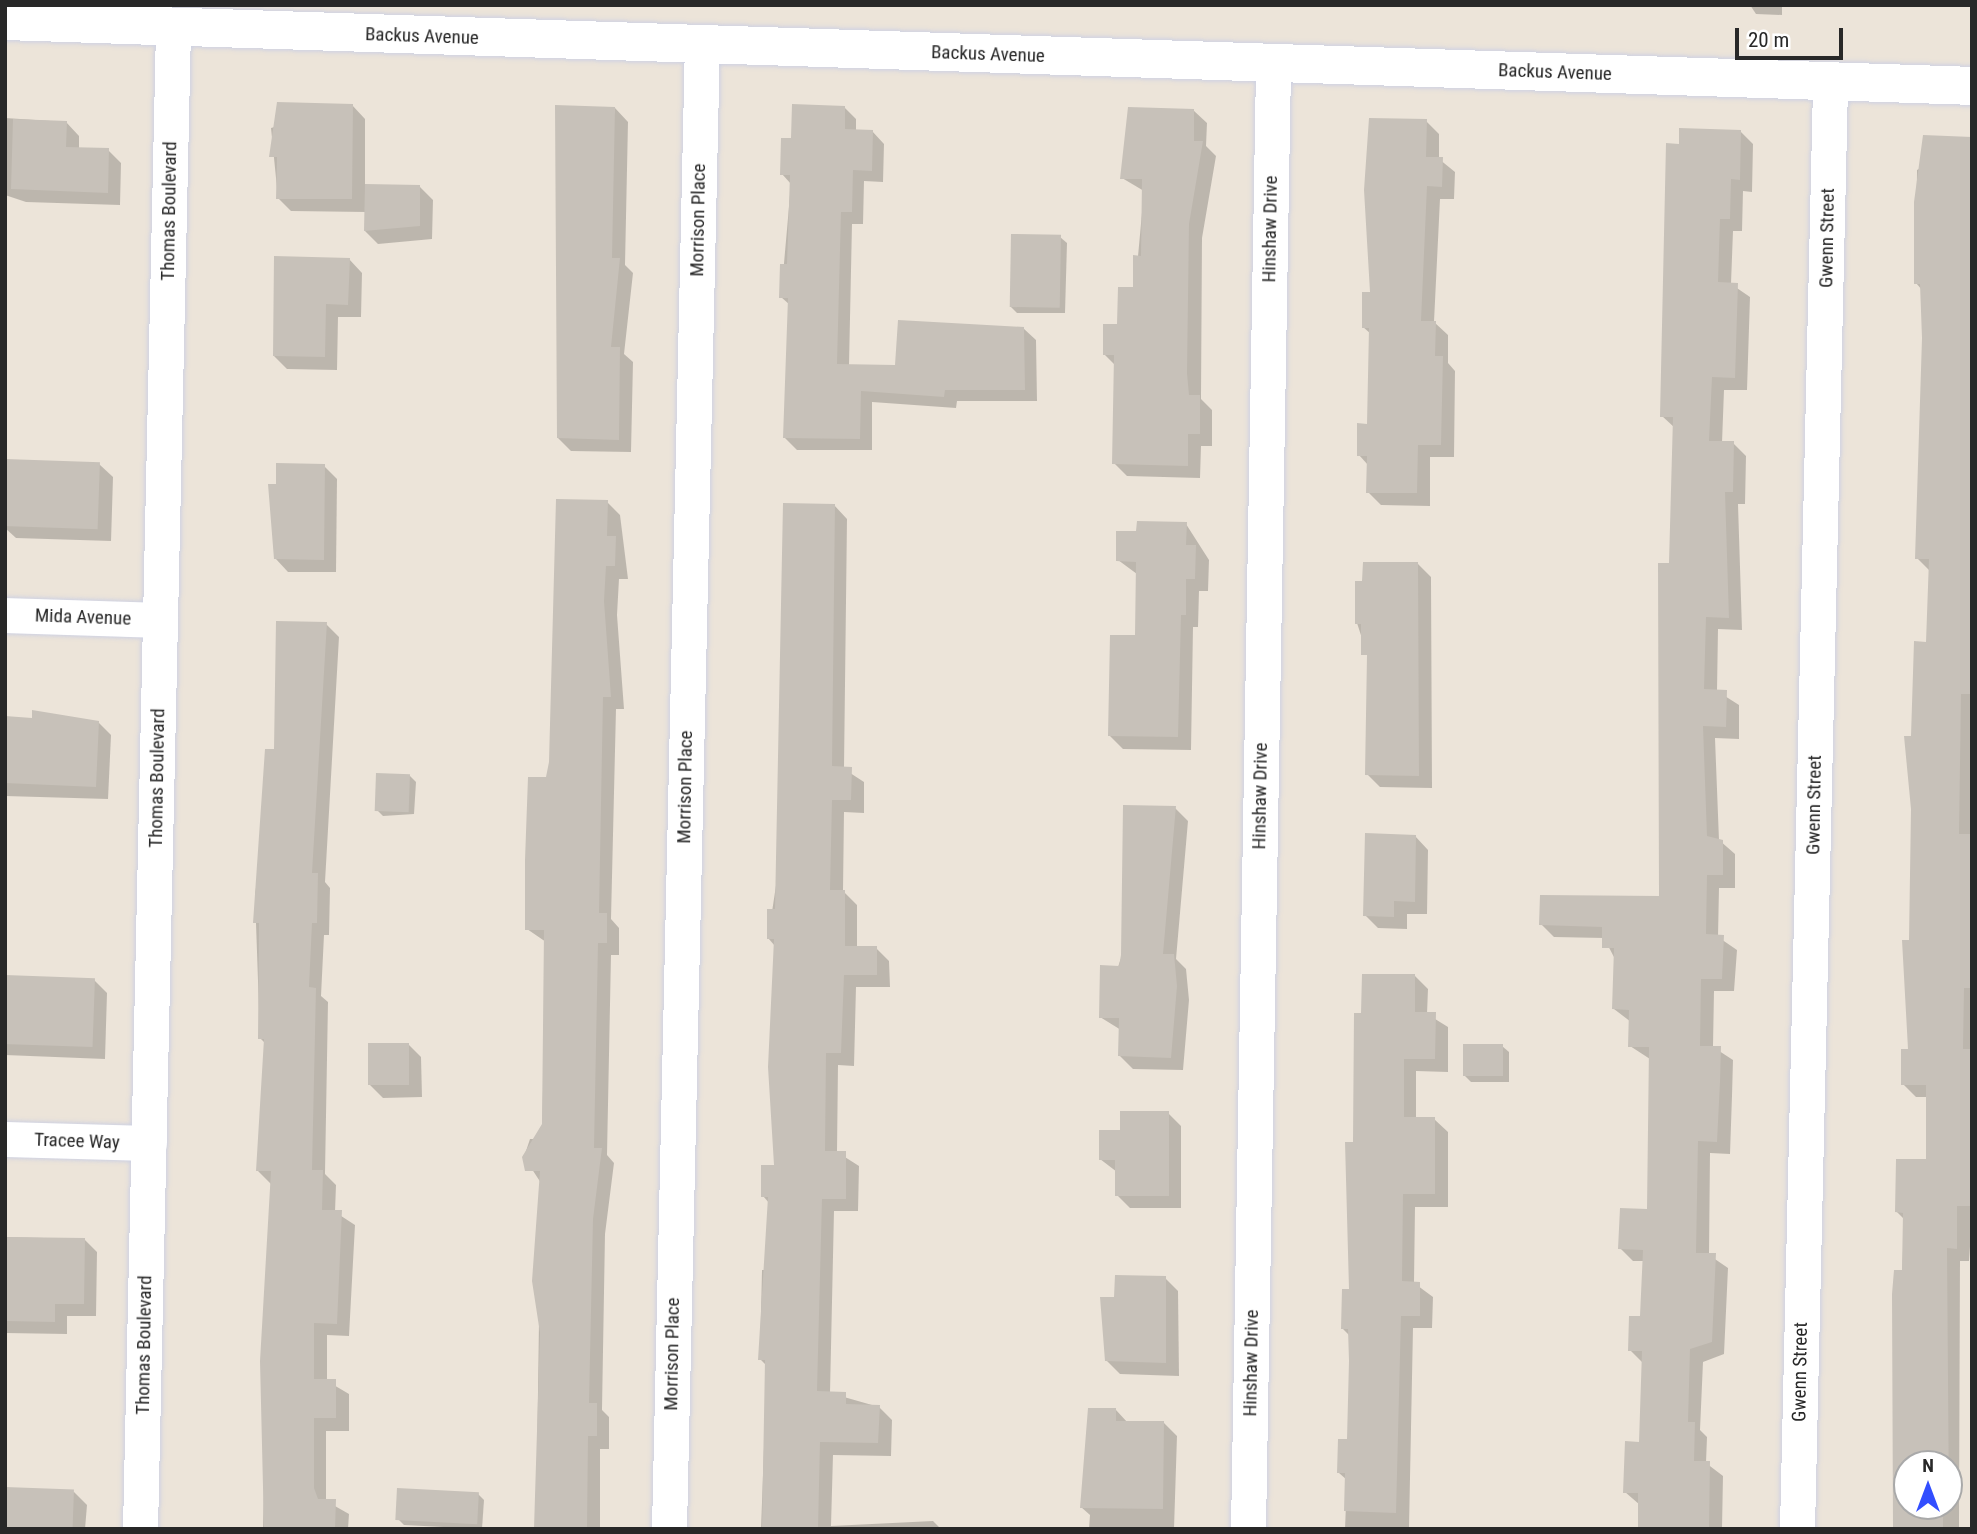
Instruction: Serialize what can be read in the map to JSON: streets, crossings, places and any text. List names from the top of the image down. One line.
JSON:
{"streets":{"street":["Backus Avenue","Thomas Boulevard","Morrison Place","Hinshaw Drive","Gwenn Street","Mida Avenue","Tracee Way"]},"crossings":[["Backus Avenue","Thomas Boulevard"],["Backus Avenue","Morrison Place"],["Backus Avenue","Hinshaw Drive"],["Backus Avenue","Gwenn Street"],["Thomas Boulevard","Mida Avenue"],["Thomas Boulevard","Tracee Way"]],"scale_bar":"20 m","north":"top"}
